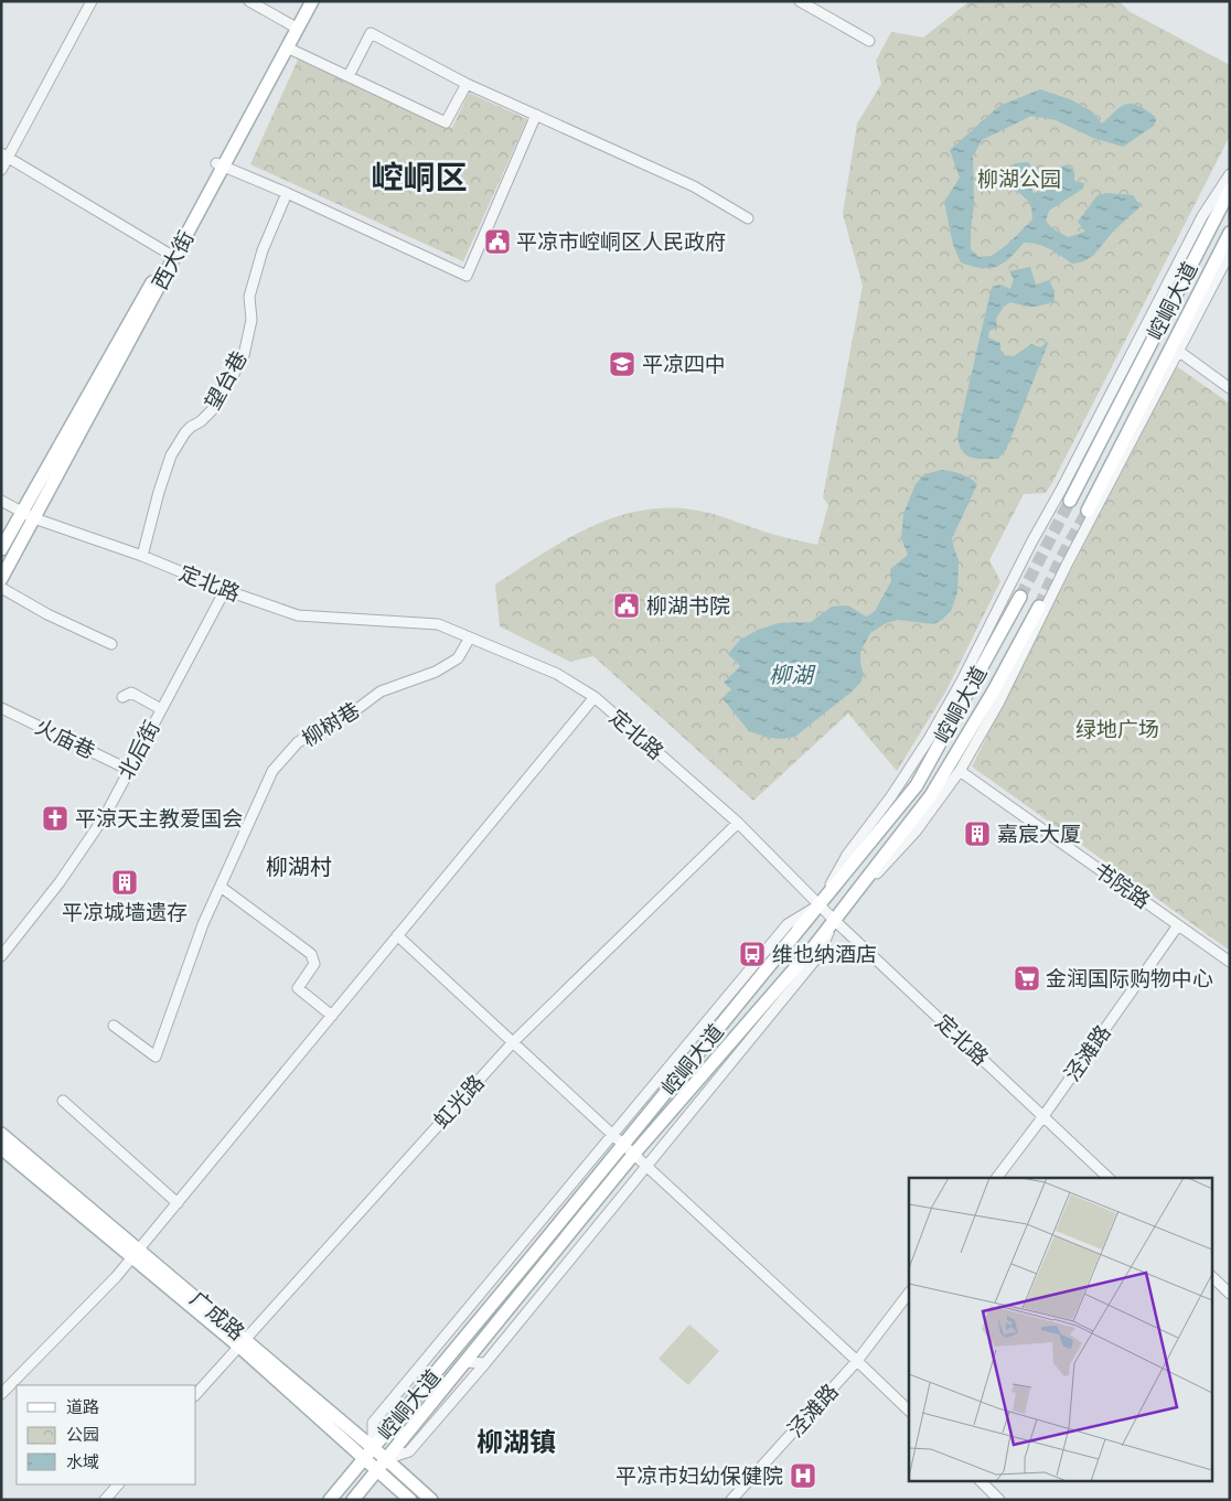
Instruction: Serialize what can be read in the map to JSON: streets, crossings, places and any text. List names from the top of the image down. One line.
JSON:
{"streets":{"main road":["西大街","崆峒大道","广成路"],"street":["望台巷","定北路","柳树巷","火庙巷","北后街","书院路","泾滩路","虹光路"]},"crossings":[["西大街","定北路"],["崆峒大道","定北路"],["崆峒大道","广成路"],["望台巷","定北路"],["定北路","柳树巷"],["定北路","北后街"],["定北路","泾滩路"],["定北路","虹光路"],["火庙巷","北后街"],["书院路","泾滩路"],["虹光路","广成路"]],"districts":["崆峒区","柳湖村","柳湖镇"],"water":["柳湖"],"parks":["柳湖公园","绿地广场"],"places":{"public building":["平凉市崆峒区人民政府","柳湖书院"],"school or university":["平凉四中"],"church":["平涼天主教爱国会"],"building":["嘉宸大厦","平凉城墙遗存"],"bus stop":["维也纳酒店"],"supermarket":["金润国际购物中心"],"hospital":["平凉市妇幼保健院"]},"legend":["道路","公园","水域"]}
